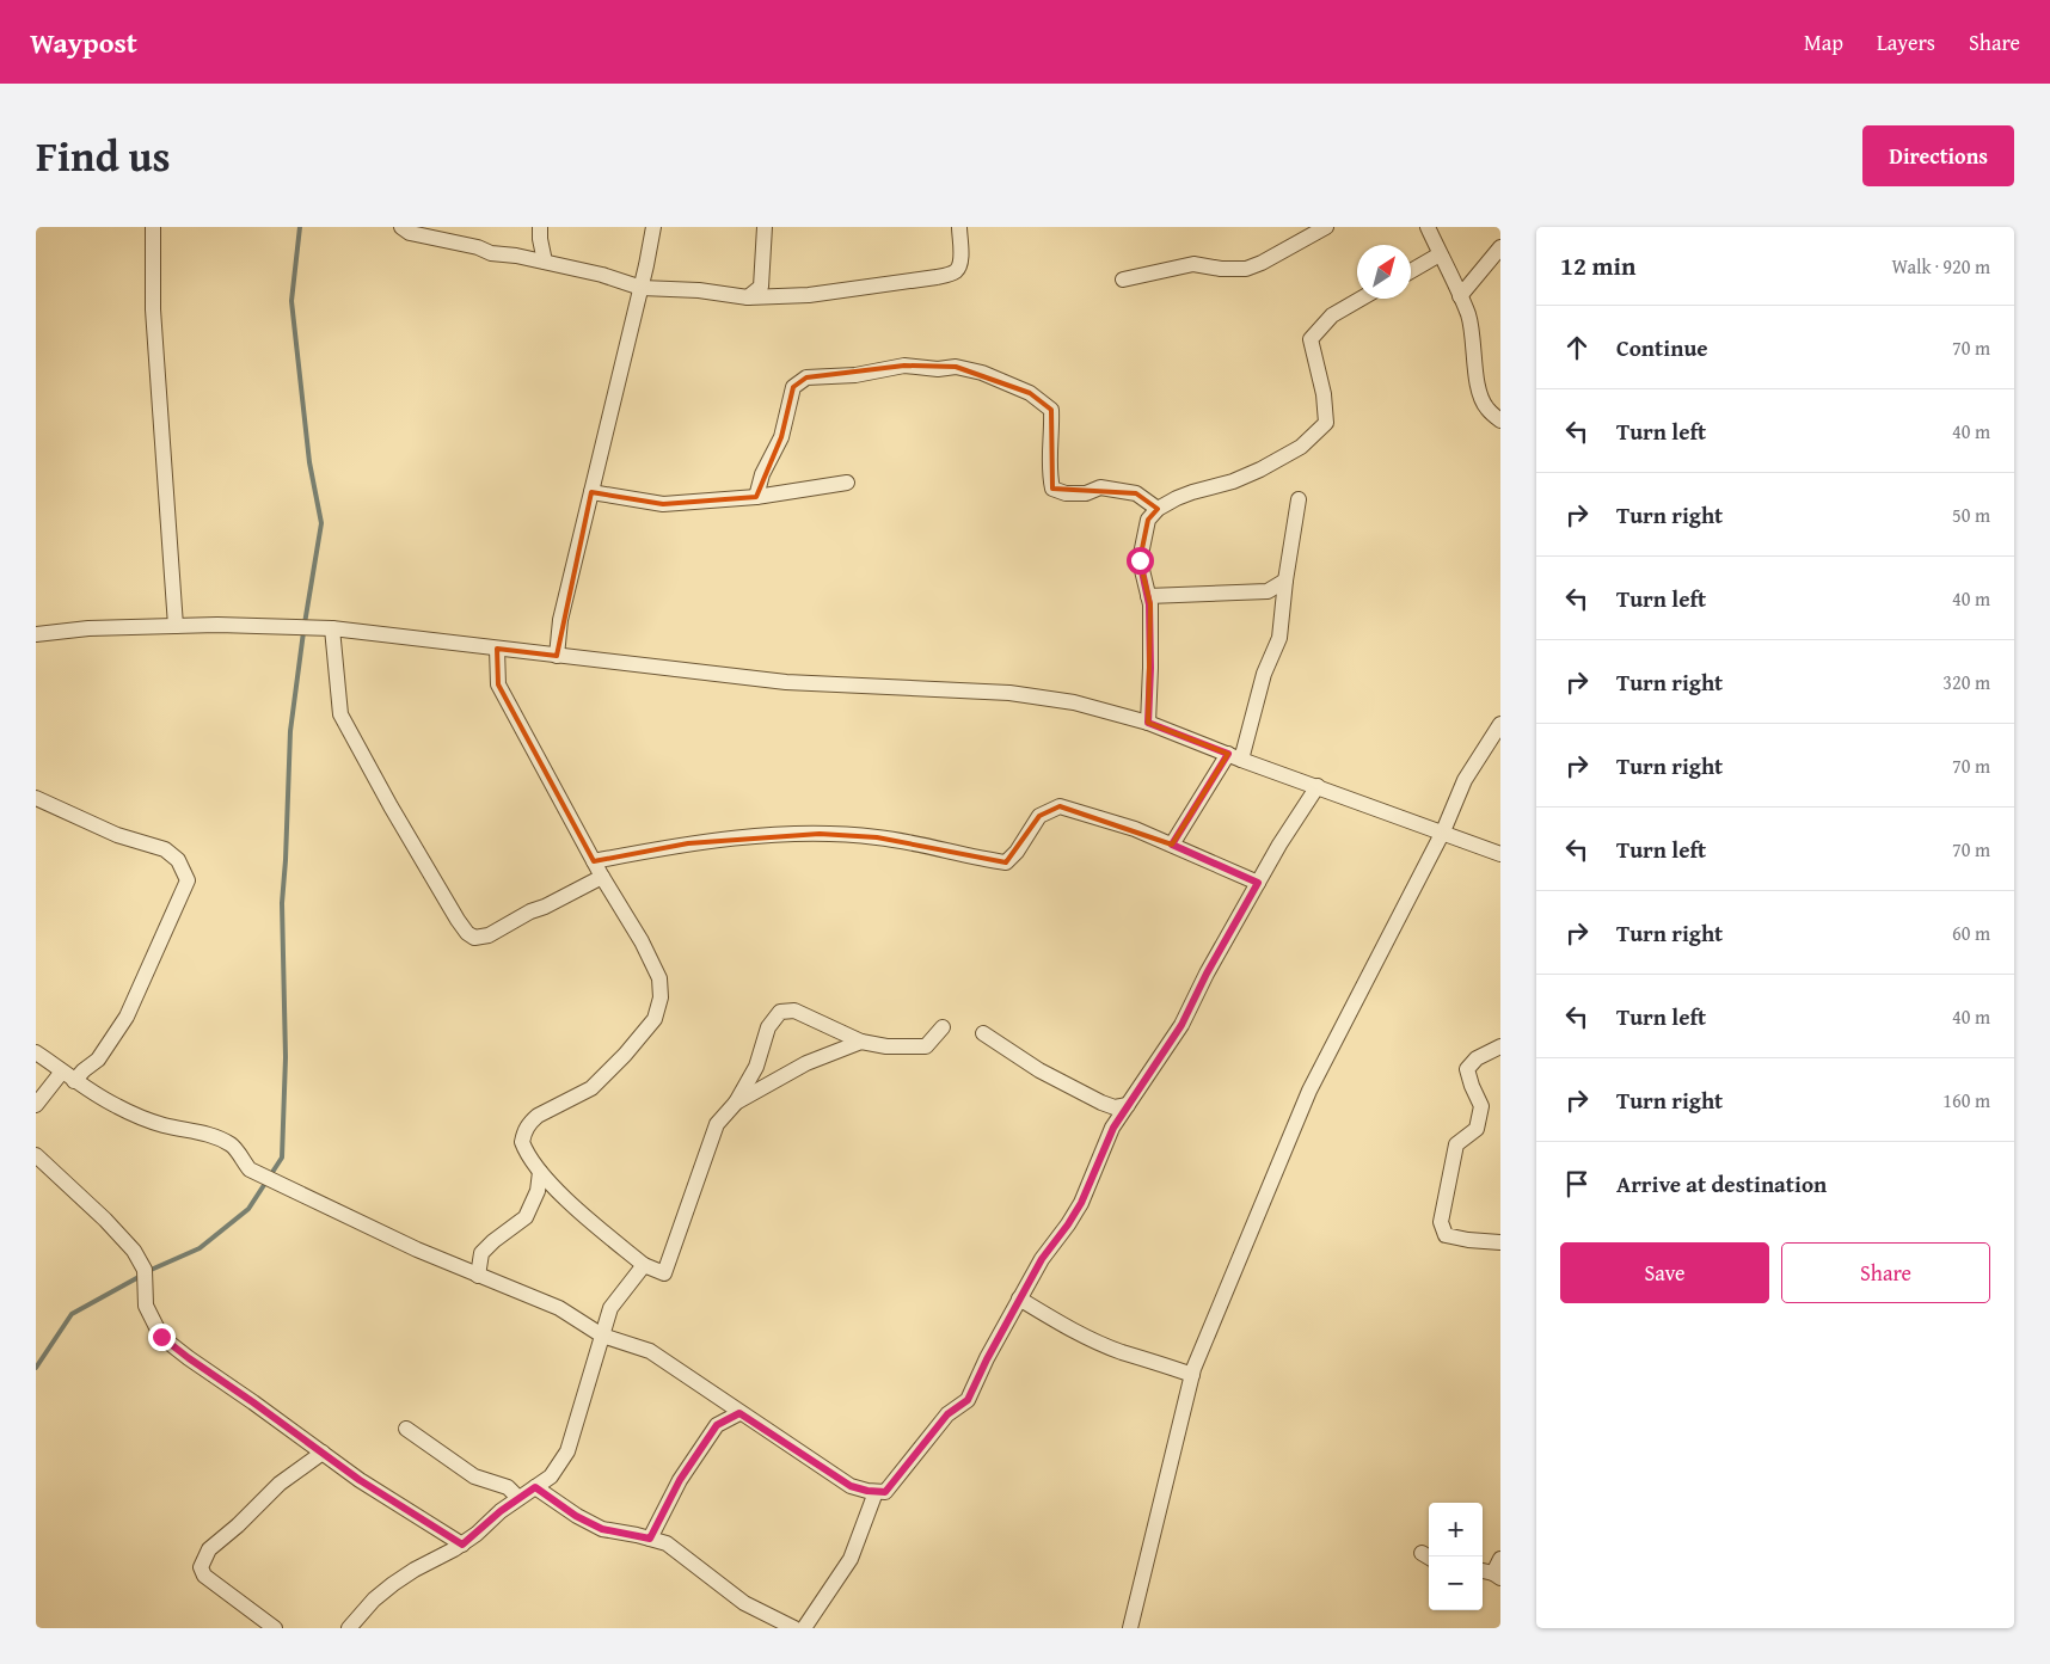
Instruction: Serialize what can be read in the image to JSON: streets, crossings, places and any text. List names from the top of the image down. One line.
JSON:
{"north":"top right","page":{"header":"Waypost","nav":["Map","Layers","Share"],"title":"Find us","buttons":["Directions",["Save","Share"]],"heading":["12 min","Walk · 920 m"],"list":[["Continue","70 m"],["Turn left","40 m"],["Turn right","50 m"],["Turn left","40 m"],["Turn right","320 m"],["Turn right","70 m"],["Turn left","70 m"],["Turn right","60 m"],["Turn left","40 m"],["Turn right","160 m"],"Arrive at destination"],"map_buttons":["+","−"]}}
